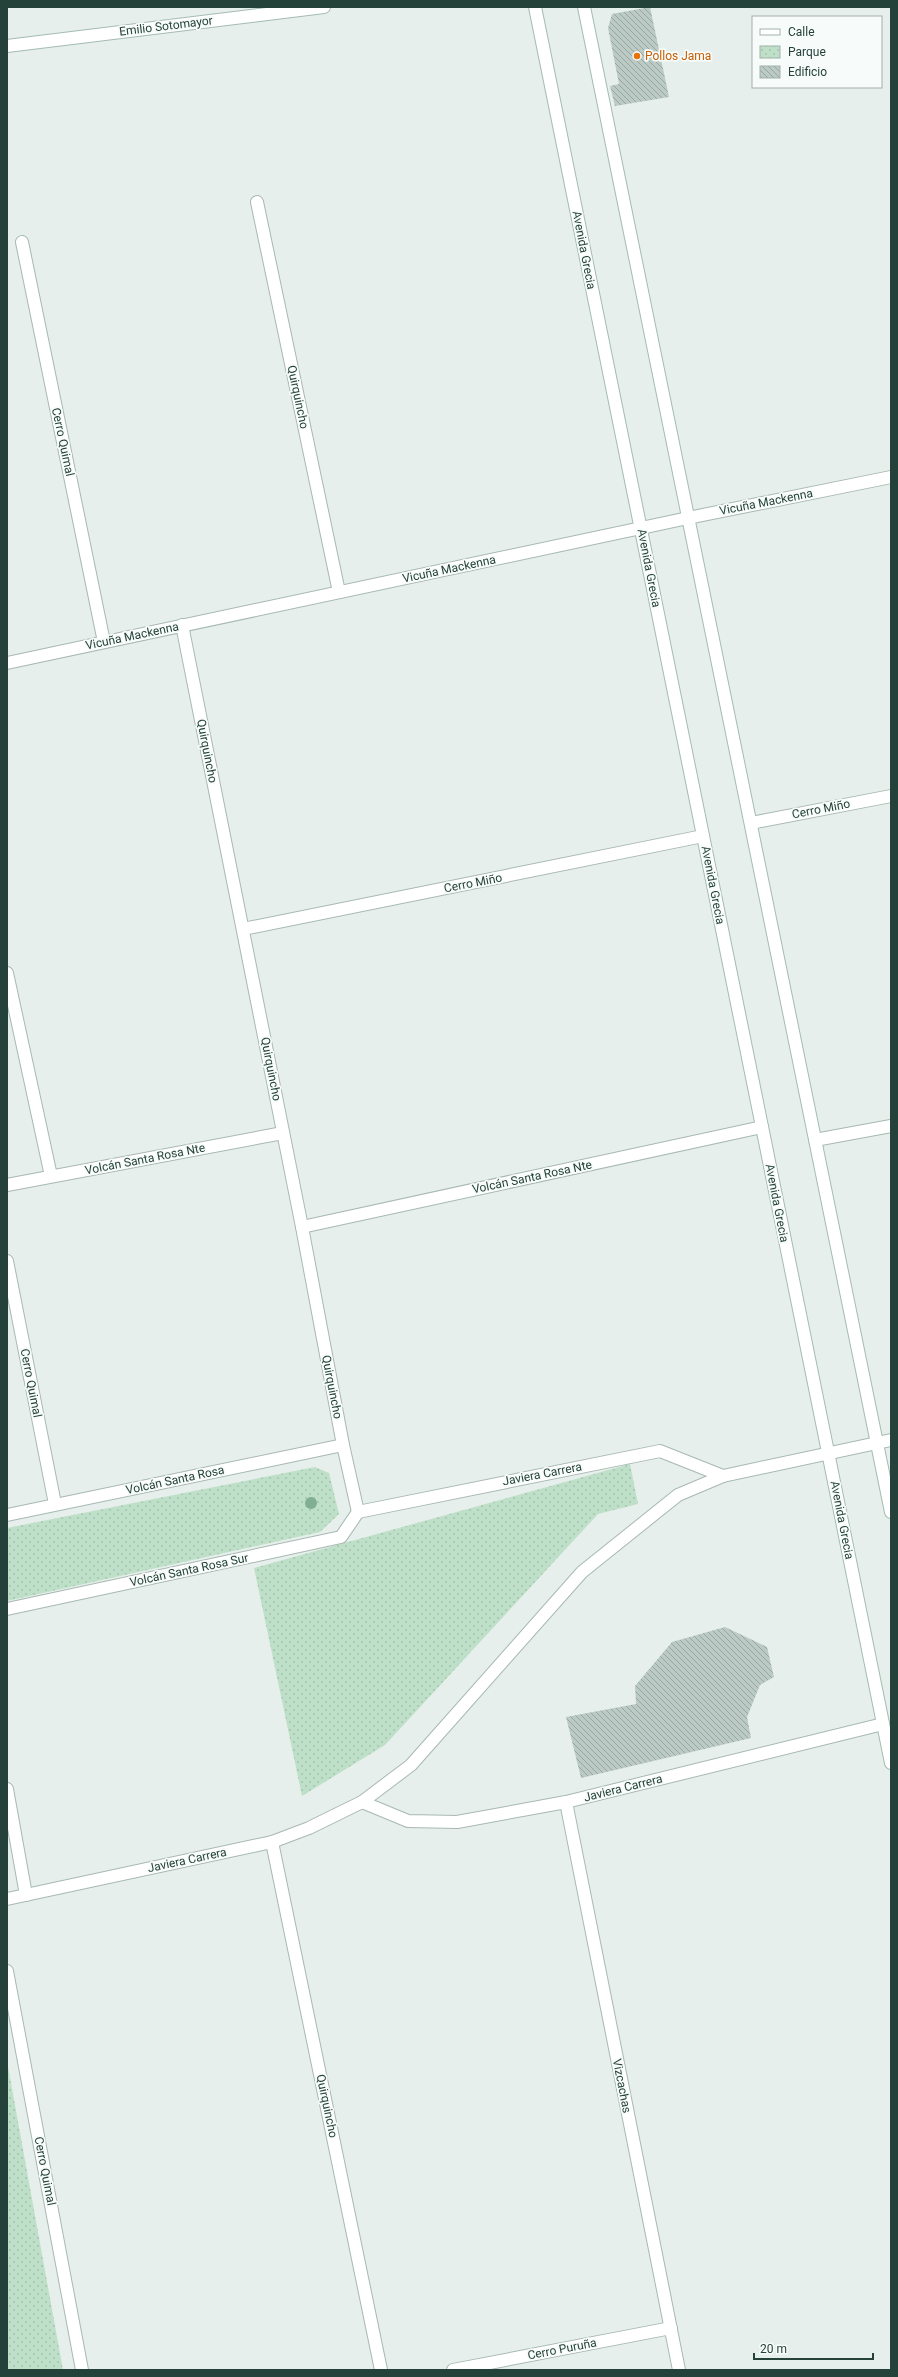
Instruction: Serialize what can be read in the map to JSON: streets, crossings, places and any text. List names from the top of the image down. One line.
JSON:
{"streets":{"street":["Emilio Sotomayor","Avenida Grecia","Quirquincho","Cerro Quimal","Vicuña Mackenna","Cerro Miño","Volcán Santa Rosa Nte","Javiera Carrera","Volcán Santa Rosa","Volcán Santa Rosa Sur","Vizcachas","Cerro Puruña"]},"crossings":[["Avenida Grecia","Vicuña Mackenna"],["Avenida Grecia","Cerro Miño"],["Avenida Grecia","Volcán Santa Rosa Nte"],["Avenida Grecia","Javiera Carrera"],["Quirquincho","Vicuña Mackenna"],["Quirquincho","Cerro Miño"],["Quirquincho","Volcán Santa Rosa Nte"],["Quirquincho","Javiera Carrera"],["Quirquincho","Volcán Santa Rosa"],["Quirquincho","Volcán Santa Rosa Sur"],["Cerro Quimal","Vicuña Mackenna"],["Cerro Quimal","Volcán Santa Rosa"],["Javiera Carrera","Volcán Santa Rosa Sur"],["Javiera Carrera","Vizcachas"],["Vizcachas","Cerro Puruña"]],"places":["Pollos Jama"],"legend":["Calle","Parque","Edificio"],"scale_bar":"20 m"}
